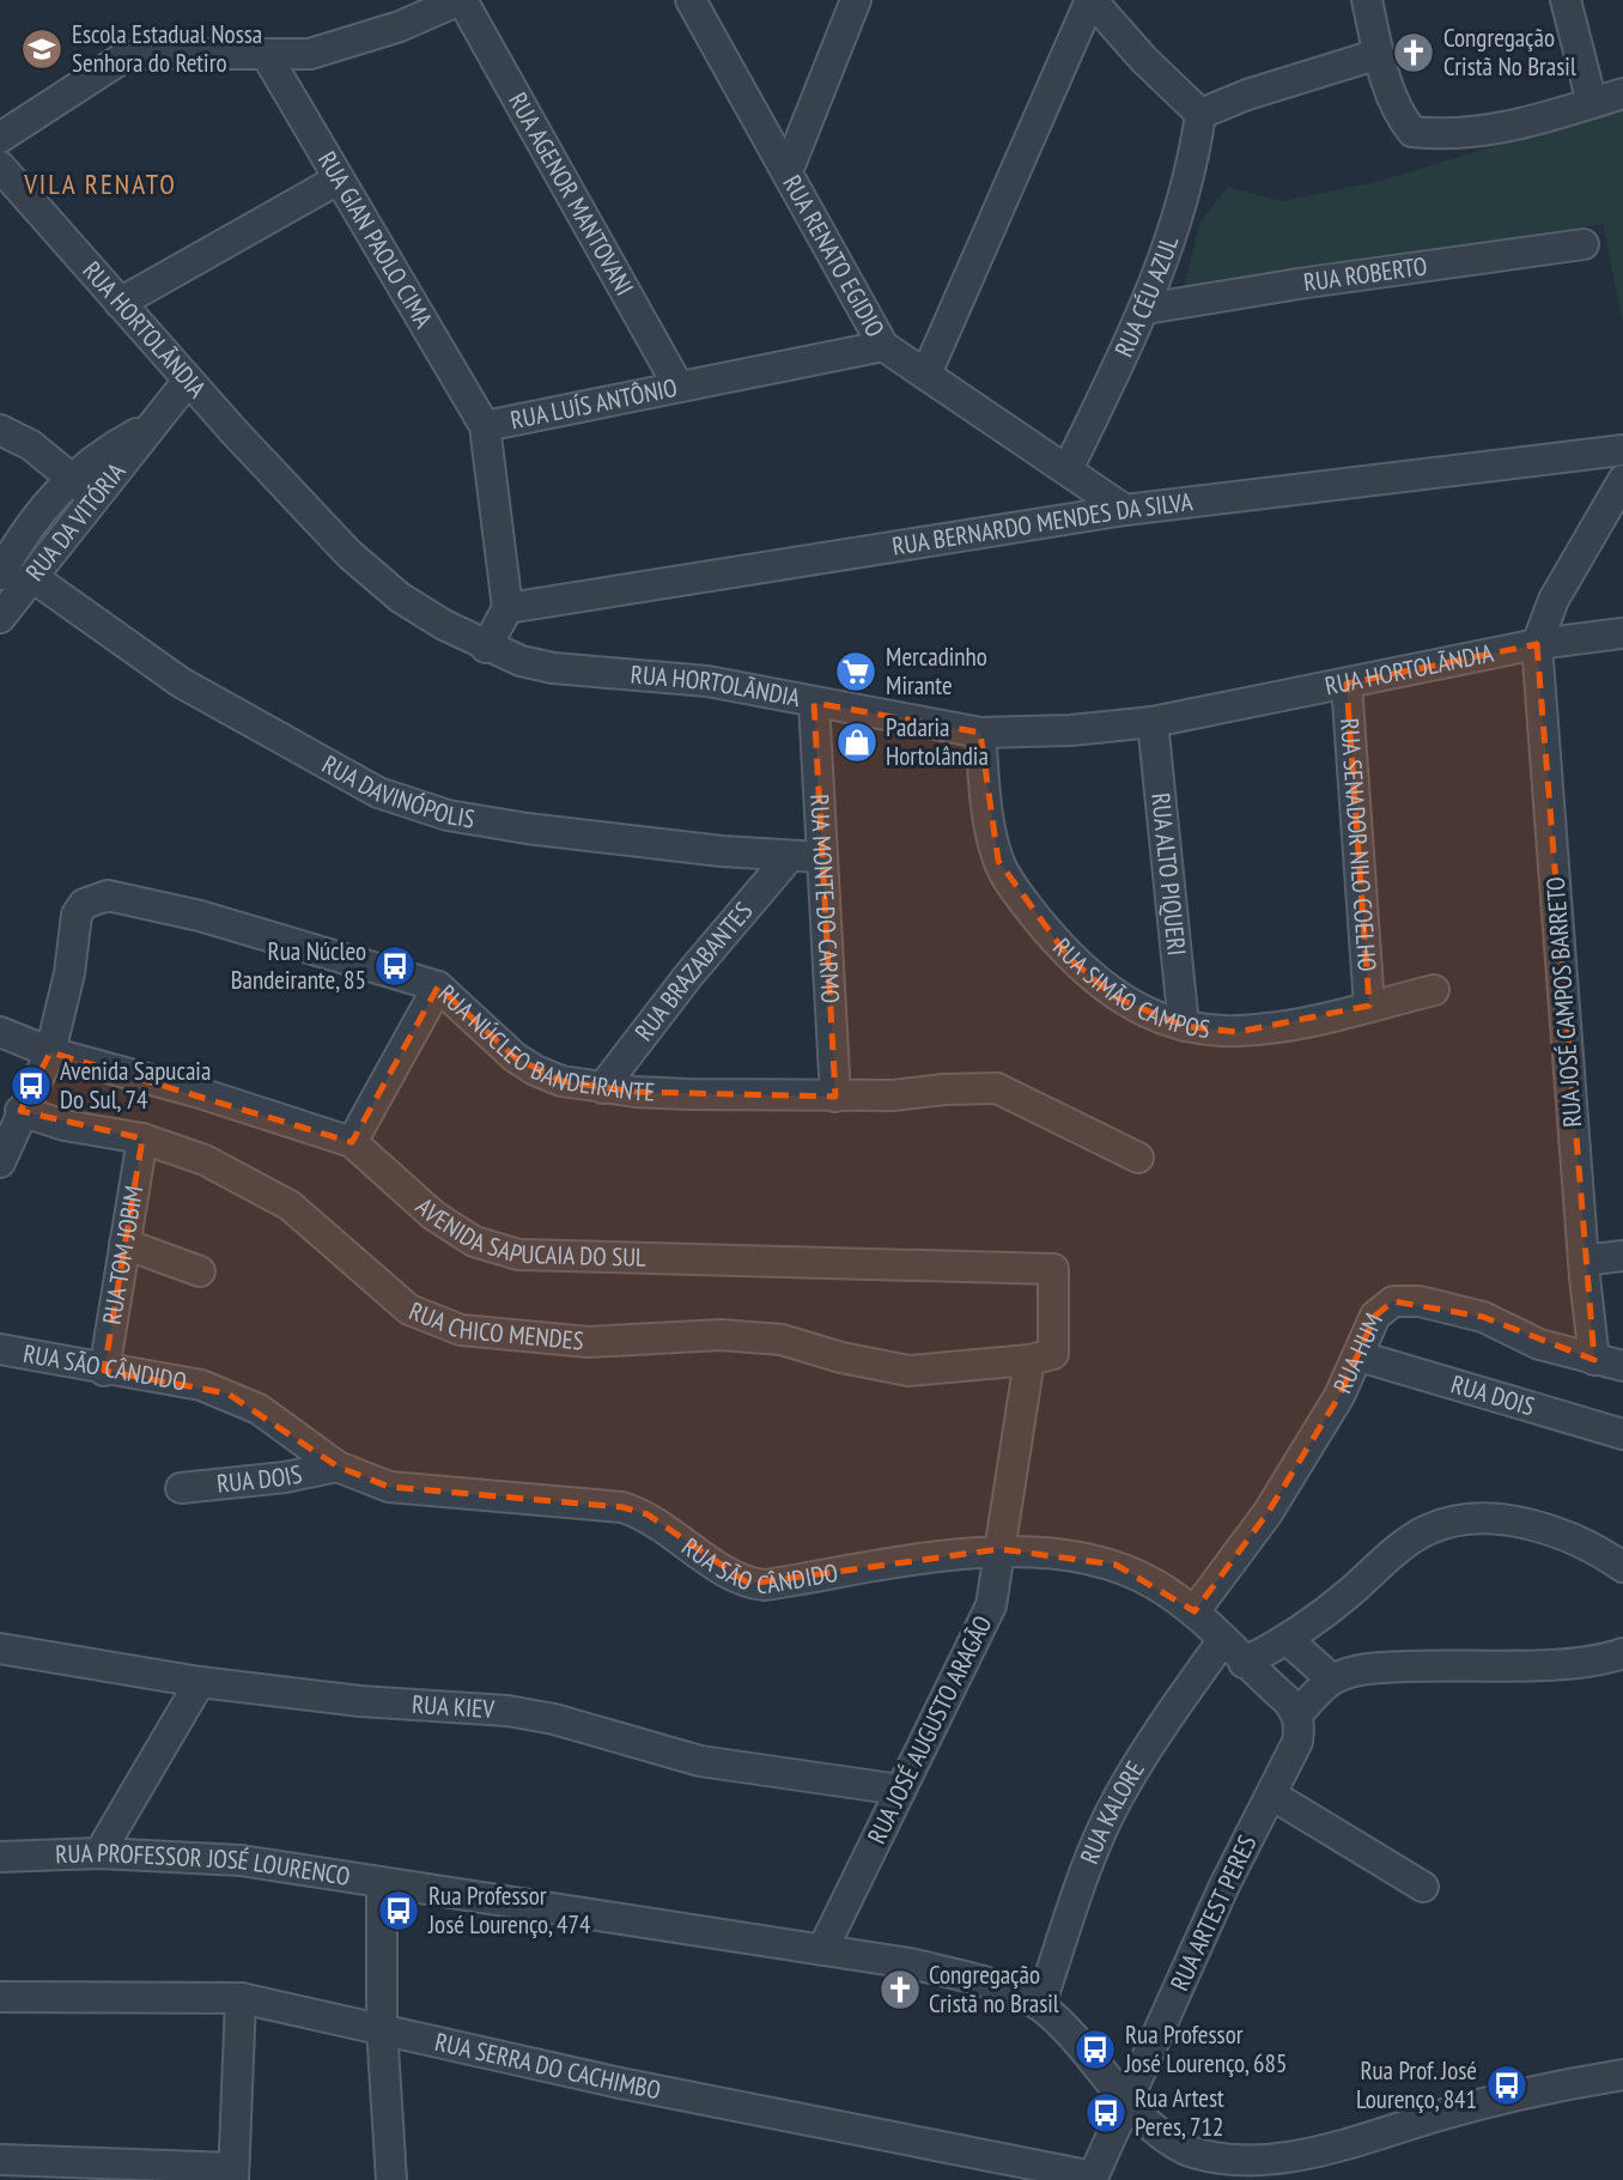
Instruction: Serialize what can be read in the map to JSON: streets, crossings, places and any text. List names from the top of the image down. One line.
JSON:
{"streets":{"street":["RUA AGENOR MANTOVANI","RUA GIAN PAOLO CIMA","RUA RENATO EGIDIO","RUA ROBERTO","RUA CÉU AZUL","RUA HORTOLÃNDIA","RUA LUÍS ANTÔNIO","RUA DA VITÓRIA","RUA BERNARDO MENDES DA SILVA","RUA DAVINÓPOLIS","RUA SENADOR NILO COELHO","RUA ALTO PIQUERI","RUA MONTE DO CARMO","RUA BRAZABANTES","RUA SIMÃO CAMPOS","RUA JOSÉ CAMPOS BARRETO","RUA NÚCLEO BANDEIRANTE","AVENIDA SAPUCAIA DO SUL","RUA TOM JOBIM","RUA CHICO MENDES","RUA HUM","RUA SÃO CÂNDIDO","RUA DOIS","RUA KIEV","RUA JOSÉ AUGUSTO ARAGÃO","RUA KALORE","RUA PROFESSOR JOSÉ LOURENCO","RUA ARTEST PERES","RUA SERRA DO CACHIMBO"]},"crossings":[["RUA AGENOR MANTOVANI","RUA LUÍS ANTÔNIO"],["RUA GIAN PAOLO CIMA","RUA LUÍS ANTÔNIO"],["RUA RENATO EGIDIO","RUA CÉU AZUL"],["RUA RENATO EGIDIO","RUA LUÍS ANTÔNIO"],["RUA RENATO EGIDIO","RUA BERNARDO MENDES DA SILVA"],["RUA ROBERTO","RUA CÉU AZUL"],["RUA HORTOLÃNDIA","RUA DA VITÓRIA"],["RUA HORTOLÃNDIA","RUA SENADOR NILO COELHO"],["RUA HORTOLÃNDIA","RUA ALTO PIQUERI"],["RUA HORTOLÃNDIA","RUA MONTE DO CARMO"],["RUA HORTOLÃNDIA","RUA SIMÃO CAMPOS"],["RUA HORTOLÃNDIA","RUA JOSÉ CAMPOS BARRETO"],["RUA LUÍS ANTÔNIO","RUA BERNARDO MENDES DA SILVA"],["RUA DA VITÓRIA","RUA DAVINÓPOLIS"],["RUA DAVINÓPOLIS","RUA MONTE DO CARMO"],["RUA DAVINÓPOLIS","RUA BRAZABANTES"],["RUA SENADOR NILO COELHO","RUA SIMÃO CAMPOS"],["RUA ALTO PIQUERI","RUA SIMÃO CAMPOS"],["RUA MONTE DO CARMO","RUA BRAZABANTES"],["RUA MONTE DO CARMO","RUA NÚCLEO BANDEIRANTE"],["RUA BRAZABANTES","RUA NÚCLEO BANDEIRANTE"],["RUA JOSÉ CAMPOS BARRETO","RUA HUM"],["RUA NÚCLEO BANDEIRANTE","AVENIDA SAPUCAIA DO SUL"],["RUA NÚCLEO BANDEIRANTE","RUA CHICO MENDES"],["AVENIDA SAPUCAIA DO SUL","RUA CHICO MENDES"],["AVENIDA SAPUCAIA DO SUL","RUA JOSÉ AUGUSTO ARAGÃO"],["RUA TOM JOBIM","RUA CHICO MENDES"],["RUA TOM JOBIM","RUA SÃO CÂNDIDO"],["RUA CHICO MENDES","RUA JOSÉ AUGUSTO ARAGÃO"],["RUA HUM","RUA SÃO CÂNDIDO"],["RUA HUM","RUA DOIS"],["RUA SÃO CÂNDIDO","RUA DOIS"],["RUA SÃO CÂNDIDO","RUA JOSÉ AUGUSTO ARAGÃO"],["RUA SÃO CÂNDIDO","RUA KALORE"],["RUA KIEV","RUA JOSÉ AUGUSTO ARAGÃO"],["RUA JOSÉ AUGUSTO ARAGÃO","RUA PROFESSOR JOSÉ LOURENCO"],["RUA KALORE","RUA PROFESSOR JOSÉ LOURENCO"],["RUA PROFESSOR JOSÉ LOURENCO","RUA ARTEST PERES"],["RUA ARTEST PERES","RUA SERRA DO CACHIMBO"]],"districts":["VILA RENATO"],"places":{"school or university":["Escola Estadual Nossa Senhora do Retiro"],"church":["Congregação Cristã No Brasil","Congregação Cristã no Brasil"],"supermarket":["Mercadinho Mirante"],"shop":["Padaria Hortolândia"],"bus stop":["Rua Núcleo Bandeirante, 85","Avenida Sapucaia Do Sul, 74","Rua Professor José Lourenço, 474","Rua Professor José Lourenço, 685","Rua Prof. José Lourenço, 841","Rua Artest Peres, 712"]}}
